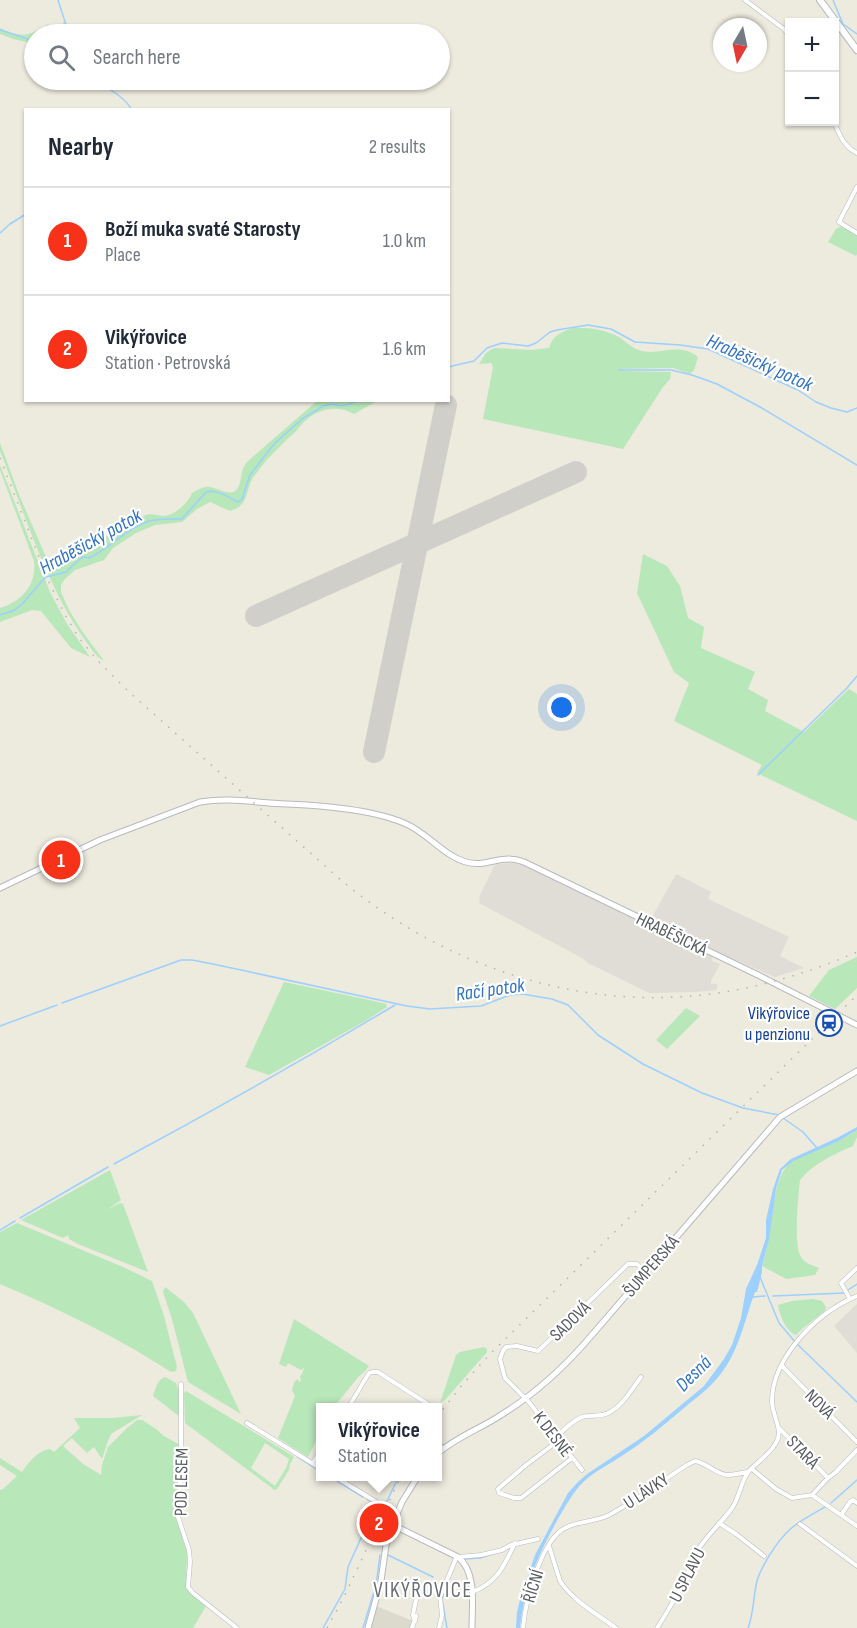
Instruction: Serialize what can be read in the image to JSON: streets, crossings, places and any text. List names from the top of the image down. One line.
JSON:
{"streets":{"street":["HRABĚŠICKÁ","ŠUMPERSKÁ","SADOVÁ","NOVÁ","K DESNÉ","STARÁ","POD LESEM","U LÁVKY","U SPLAVU","ŘÍČNÍ"]},"crossings":[["ŠUMPERSKÁ","SADOVÁ"],["ŠUMPERSKÁ","K DESNÉ"],["SADOVÁ","K DESNÉ"],["STARÁ","U SPLAVU"],["U LÁVKY","U SPLAVU"],["U LÁVKY","ŘÍČNÍ"]],"districts":["VIKÝŘOVICE"],"water":["Hraběšický potok","Račí potok","Desná"],"places":{"station":["Vikýřovice u penzionu"]},"north":"bottom","page":{"map_buttons":["+","−"],"search":"Search here","heading":["Nearby","2 results"],"list":[{"mark":"1","name":"Boží muka svaté Starosty","note":"Place","value":"1.0 km"},{"mark":"2","name":"Vikýřovice","note":"Station · Petrovská","value":"1.6 km"}],"pins":["1","2"],"popup":["Vikýřovice","Station"]}}
